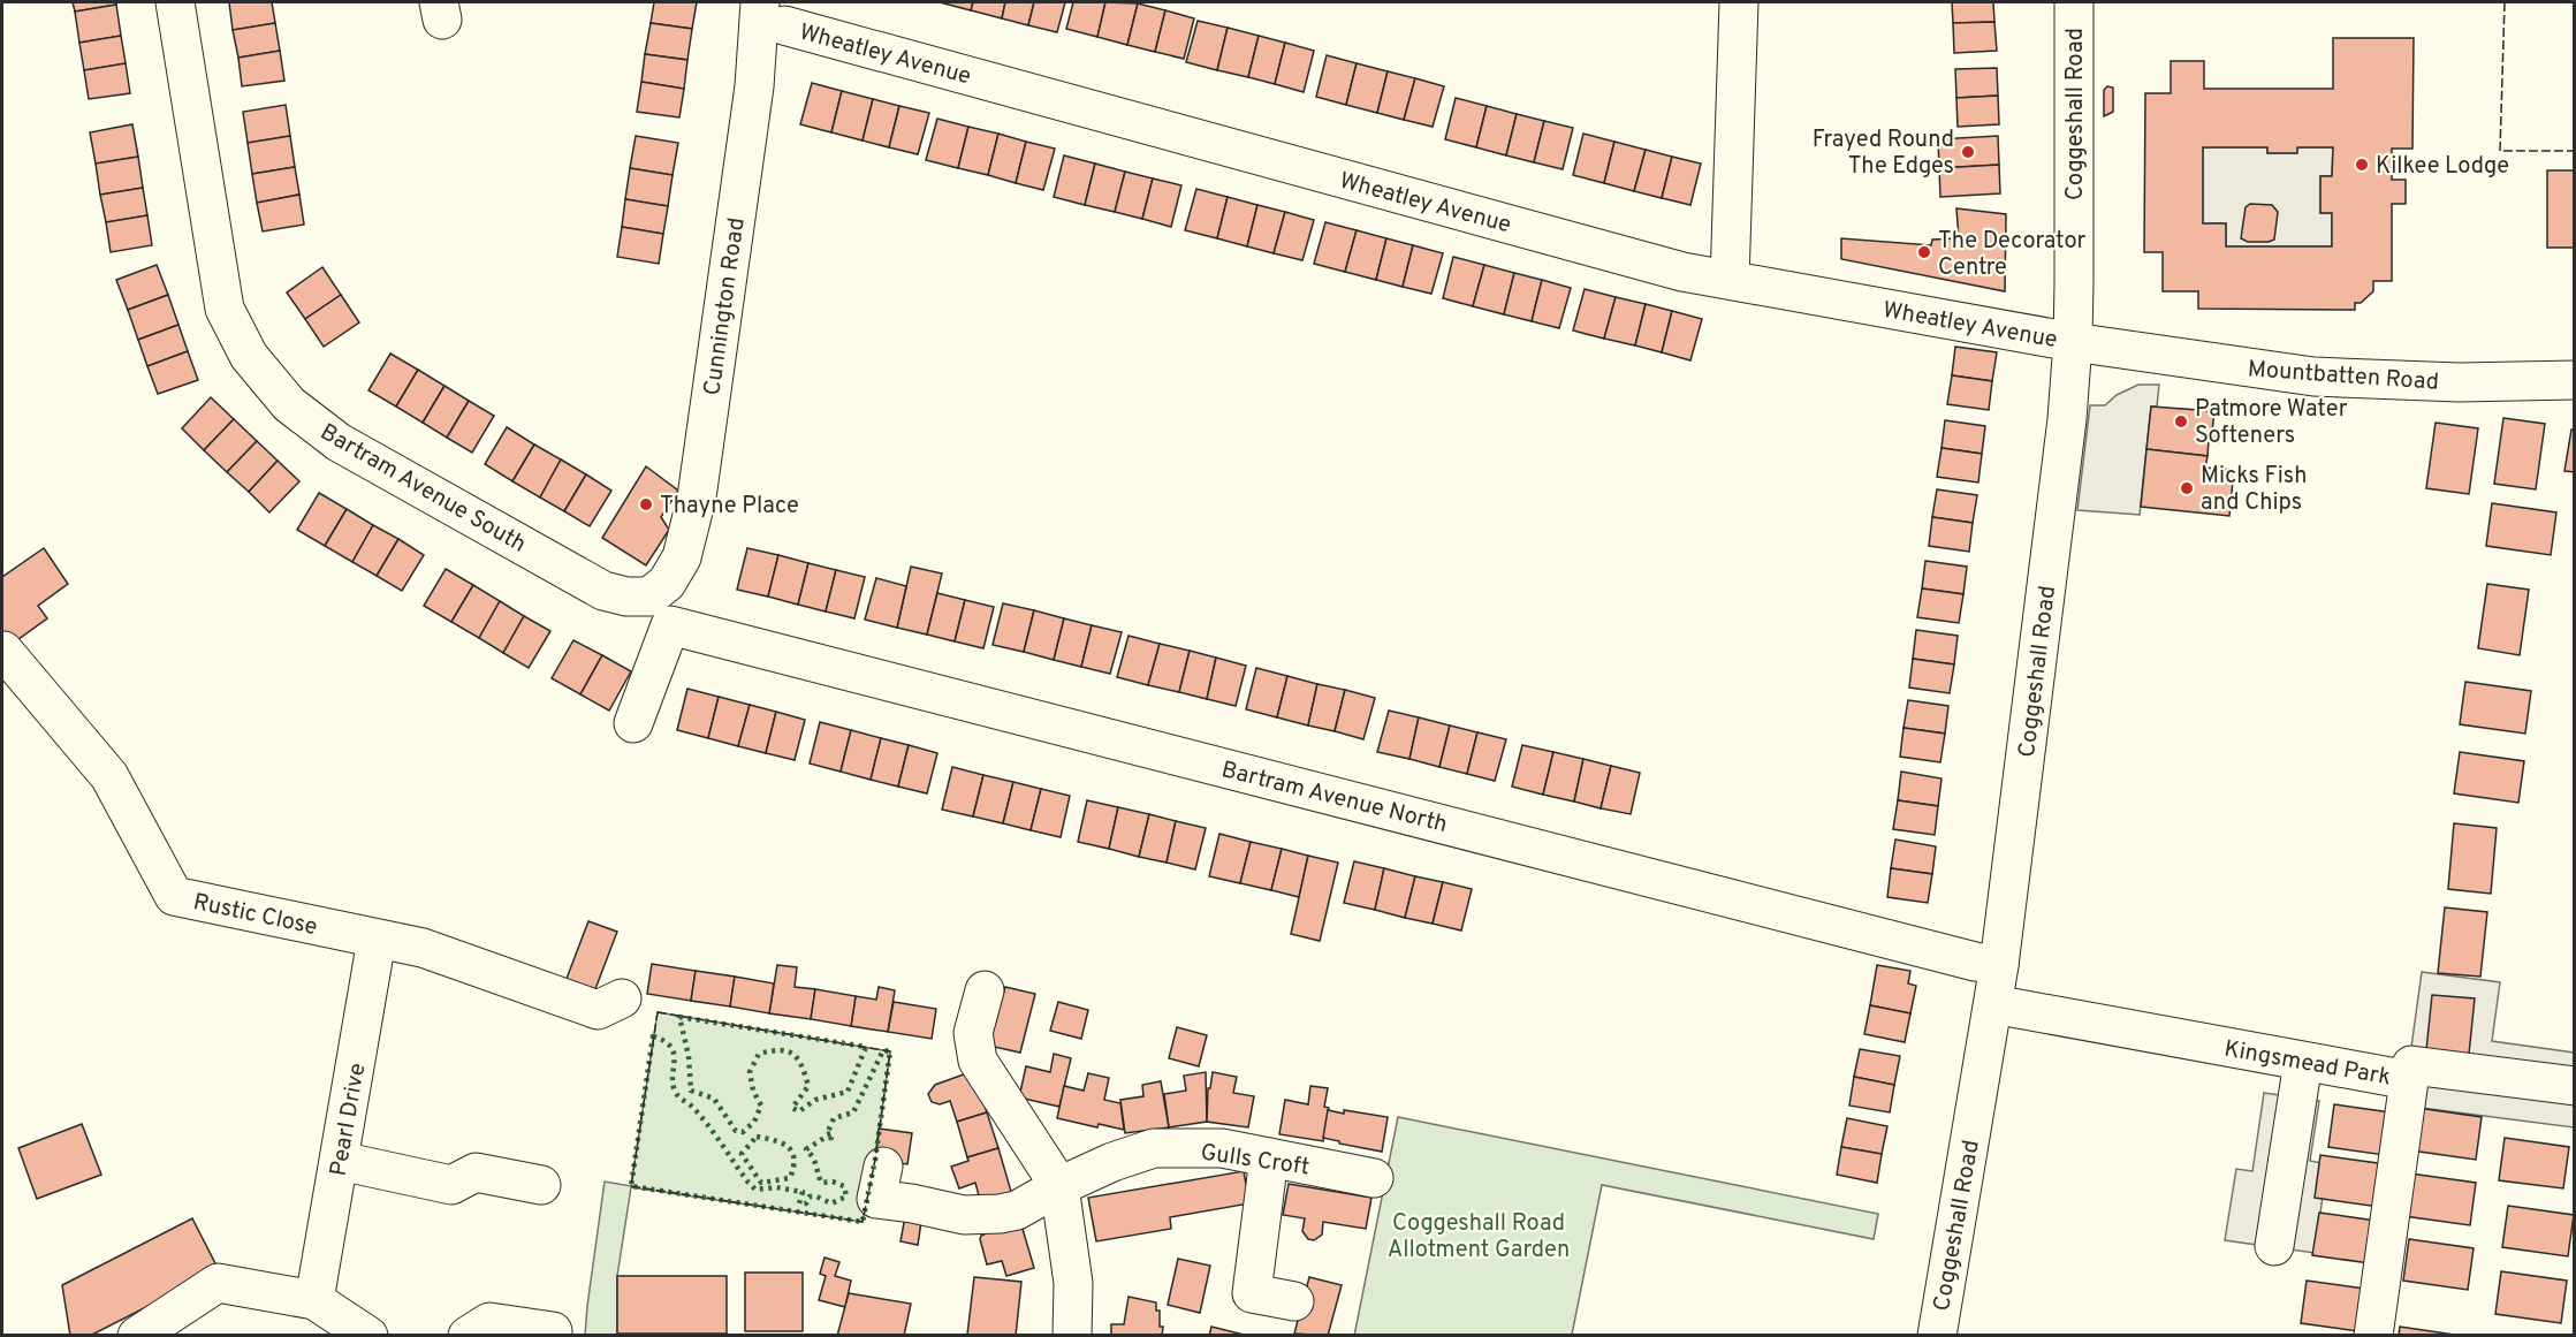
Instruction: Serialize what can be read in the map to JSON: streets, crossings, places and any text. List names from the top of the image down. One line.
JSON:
{"streets":{"street":["Wheatley Avenue","Coggeshall Road","Cunnington Road","Mountbatten Road","Bartram Avenue South","Bartram Avenue North","Rustic Close","Kingsmead Park","Pearl Drive","Gulls Croft"]},"crossings":[["Wheatley Avenue","Coggeshall Road"],["Wheatley Avenue","Cunnington Road"],["Wheatley Avenue","Mountbatten Road"],["Coggeshall Road","Mountbatten Road"],["Coggeshall Road","Bartram Avenue North"],["Coggeshall Road","Kingsmead Park"],["Cunnington Road","Bartram Avenue South"],["Cunnington Road","Bartram Avenue North"],["Bartram Avenue South","Bartram Avenue North"],["Rustic Close","Pearl Drive"]],"parks":["Coggeshall Road Allotment Garden"],"places":["Frayed Round The Edges","Kilkee Lodge","The Decorator Centre","Patmore Water Softeners","Micks Fish and Chips","Thayne Place"]}
